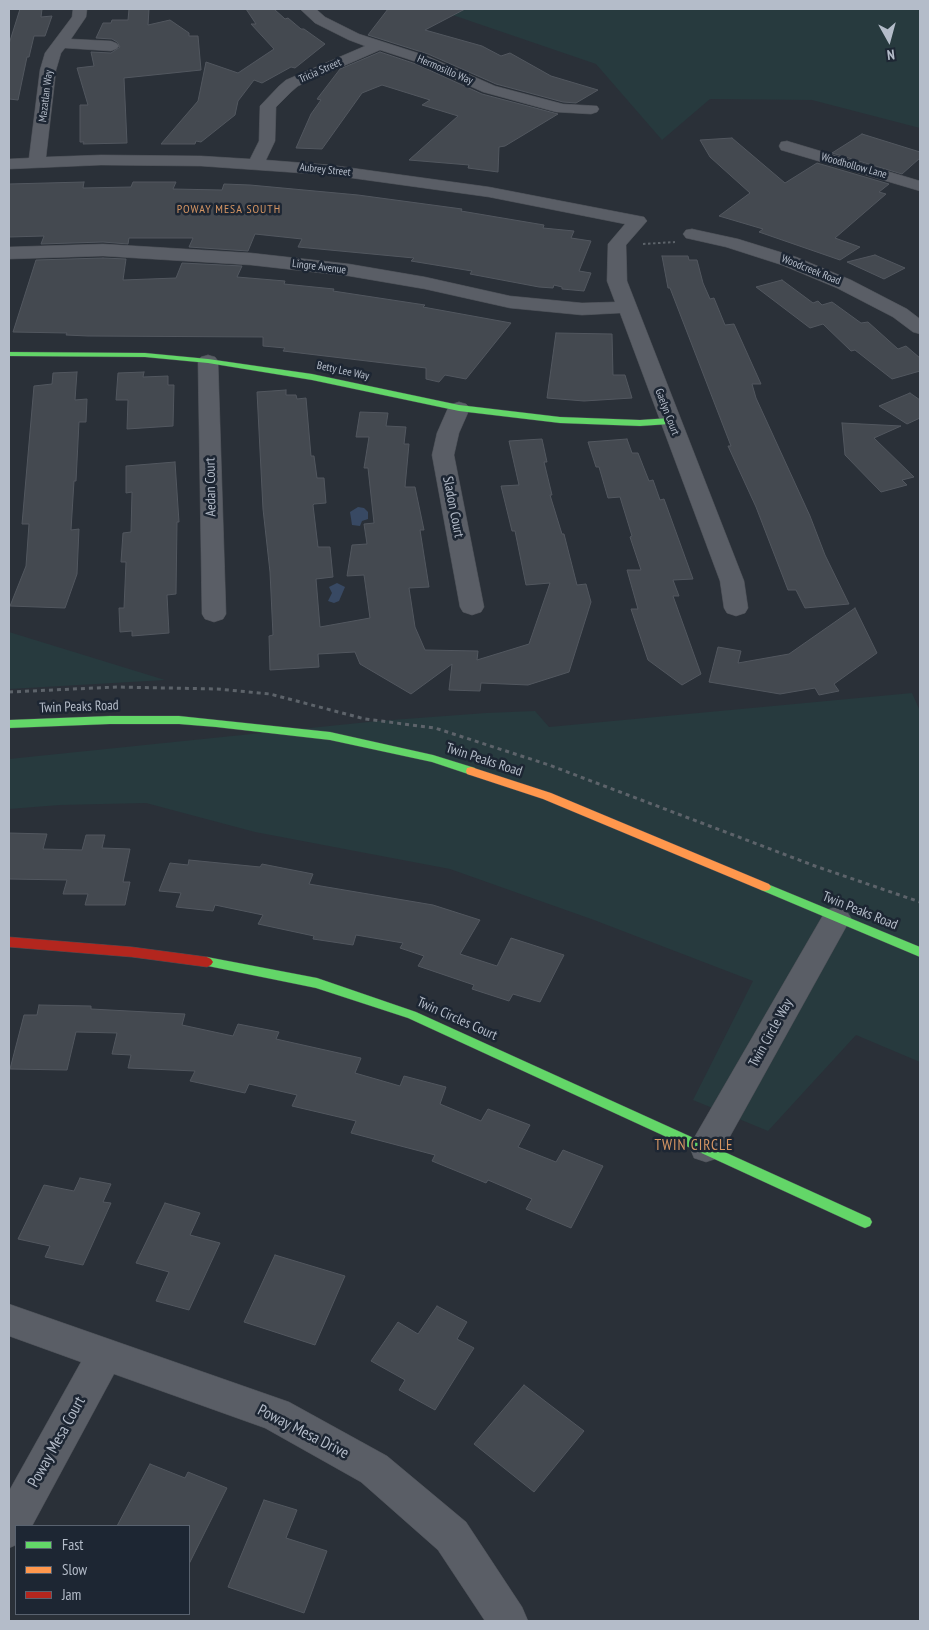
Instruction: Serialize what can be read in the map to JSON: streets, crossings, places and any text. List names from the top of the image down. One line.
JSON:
{"streets":{"street":["Hermosillo Way","Tricia Street","Mazatlan Way","Woodhollow Lane","Aubrey Street","Lingre Avenue","Woodcreek Road","Betty Lee Way","Gaelyn Court","Aedan Court","Sladon Court","Twin Peaks Road","Twin Circles Court","Twin Circle Way","Poway Mesa Drive","Poway Mesa Court"]},"crossings":[["Hermosillo Way","Tricia Street"],["Tricia Street","Aubrey Street"],["Mazatlan Way","Aubrey Street"],["Aubrey Street","Gaelyn Court"],["Lingre Avenue","Gaelyn Court"],["Betty Lee Way","Gaelyn Court"],["Betty Lee Way","Aedan Court"],["Betty Lee Way","Sladon Court"],["Twin Peaks Road","Twin Circle Way"],["Twin Circles Court","Twin Circle Way"],["Poway Mesa Drive","Poway Mesa Court"]],"districts":["POWAY MESA SOUTH","TWIN CIRCLE"],"legend":["Fast","Slow","Jam"],"north":"bottom"}
